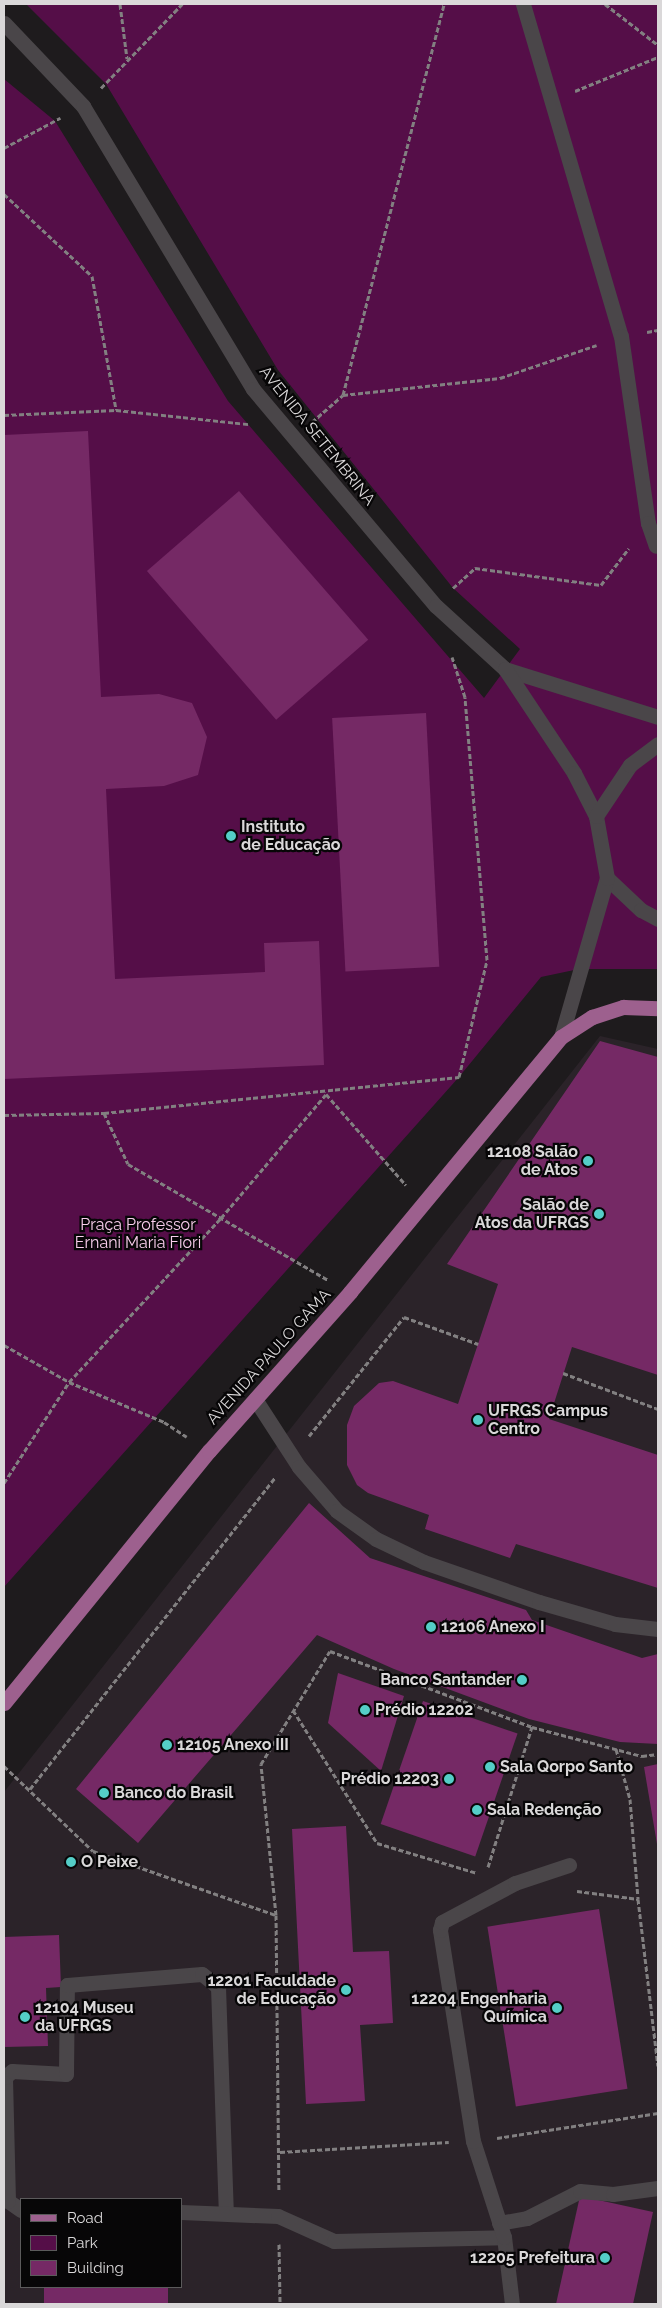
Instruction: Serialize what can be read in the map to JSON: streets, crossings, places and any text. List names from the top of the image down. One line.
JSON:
{"streets":{"main road":["AVENIDA PAULO GAMA"],"street":["AVENIDA SETEMBRINA"]},"crossings":[["AVENIDA SETEMBRINA","AVENIDA PAULO GAMA"]],"parks":["Praça Professor Ernani Maria Fiori"],"places":["Instituto de Educação","12108 Salão de Atos","Salão de Atos da UFRGS","UFRGS Campus Centro","12106 Anexo I","Banco Santander","Prédio 12202","12105 Anexo III","Sala Qorpo Santo","Prédio 12203","Banco do Brasil","Sala Redenção","O Peixe","12201 Faculdade de Educação","12204 Engenharia Química","12104 Museu da UFRGS","12205 Prefeitura"],"legend":["Road","Park","Building"]}
